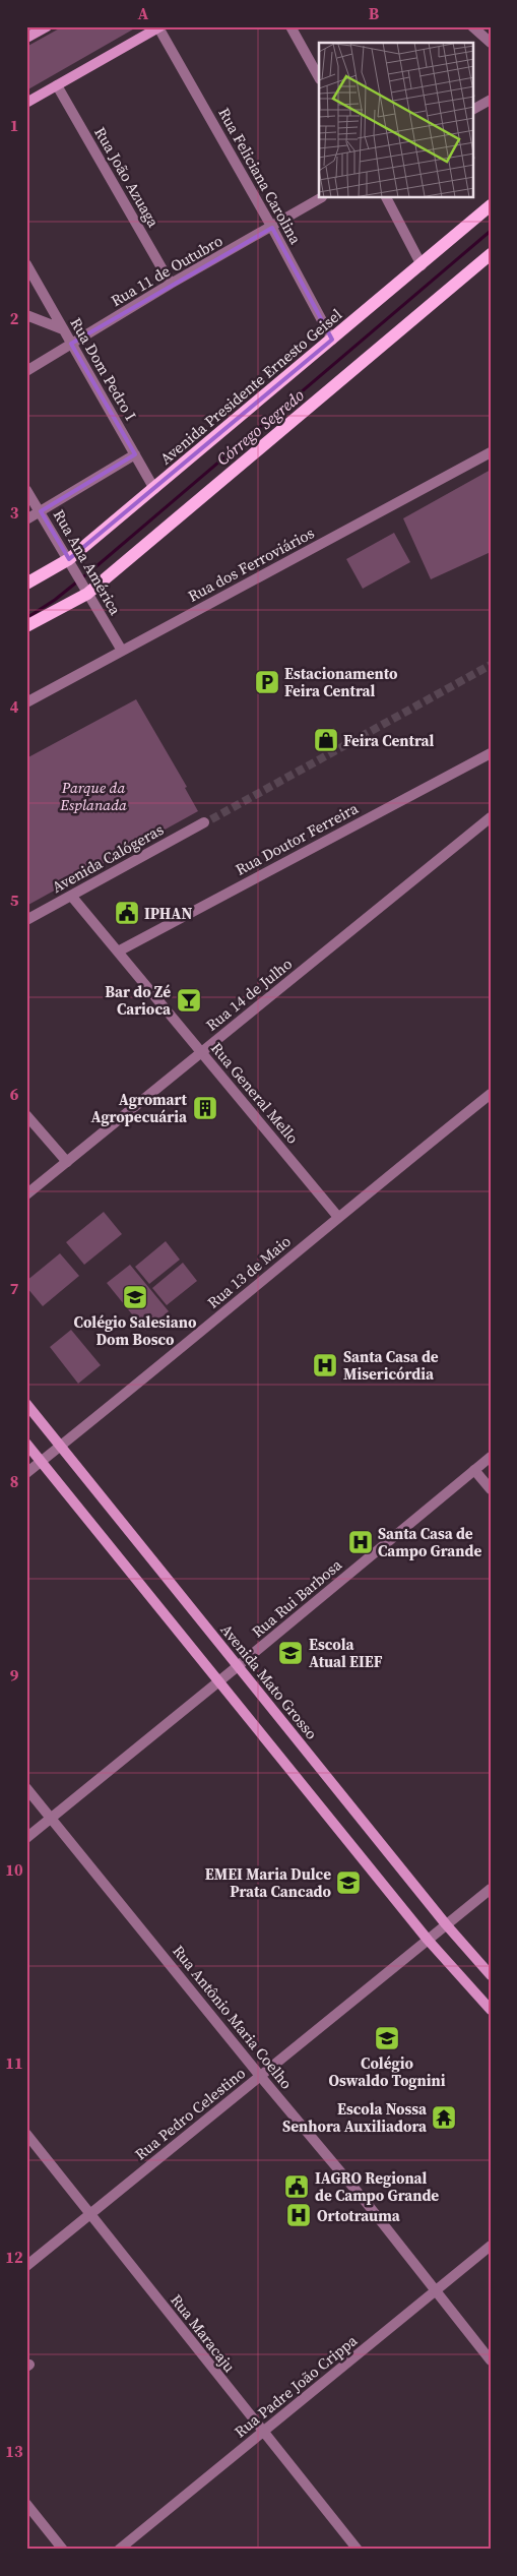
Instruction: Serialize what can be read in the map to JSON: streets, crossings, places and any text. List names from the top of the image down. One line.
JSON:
{"streets":{"main road":["Avenida Presidente Ernesto Geisel","Avenida Mato Grosso"],"street":["Rua Feliciana Carolina","Rua João Azuaga","Rua 11 de Outubro","Rua Dom Pedro I","Rua Ana América","Rua dos Ferroviários","Rua Doutor Ferreira","Avenida Calógeras","Rua 14 de Julho","Rua General Mello","Rua 13 de Maio","Rua Rui Barbosa","Rua Antônio Maria Coelho","Rua Pedro Celestino","Rua Maracaju","Rua Padre João Crippa"]},"crossings":[["Rua Feliciana Carolina","Rua 11 de Outubro"],["Rua Feliciana Carolina","Avenida Presidente Ernesto Geisel"],["Rua João Azuaga","Rua 11 de Outubro"],["Rua 11 de Outubro","Rua Dom Pedro I"],["Rua Dom Pedro I","Avenida Presidente Ernesto Geisel"],["Avenida Presidente Ernesto Geisel","Rua Ana América"],["Rua Ana América","Rua dos Ferroviários"],["Rua Doutor Ferreira","Rua General Mello"],["Avenida Calógeras","Rua General Mello"],["Rua 14 de Julho","Rua General Mello"],["Rua General Mello","Rua 13 de Maio"],["Rua 13 de Maio","Avenida Mato Grosso"],["Rua Rui Barbosa","Avenida Mato Grosso"],["Rua Rui Barbosa","Rua Antônio Maria Coelho"],["Avenida Mato Grosso","Rua Pedro Celestino"],["Rua Antônio Maria Coelho","Rua Pedro Celestino"],["Rua Antônio Maria Coelho","Rua Padre João Crippa"],["Rua Pedro Celestino","Rua Maracaju"],["Rua Maracaju","Rua Padre João Crippa"]],"water":["Córrego Segredo"],"parks":["Parque da Esplanada"],"places":{"parking":["Estacionamento Feira Central"],"shop":["Feira Central"],"public building":["IPHAN","IAGRO Regional de Campo Grande"],"bar":["Bar do Zé Carioca"],"building":["Agromart Agropecuária"],"school or university":["Colégio Salesiano Dom Bosco","Escola Atual EIEF","EMEI Maria Dulce Prata Cancado","Colégio Oswaldo Tognini"],"hospital":["Santa Casa de Misericórdia","Santa Casa de Campo Grande","Ortotrauma"],"temple":["Escola Nossa Senhora Auxiliadora"]},"grid":{"columns":["A","B"],"rows":["1","2","3","4","5","6","7","8","9","10","11","12","13"]}}
